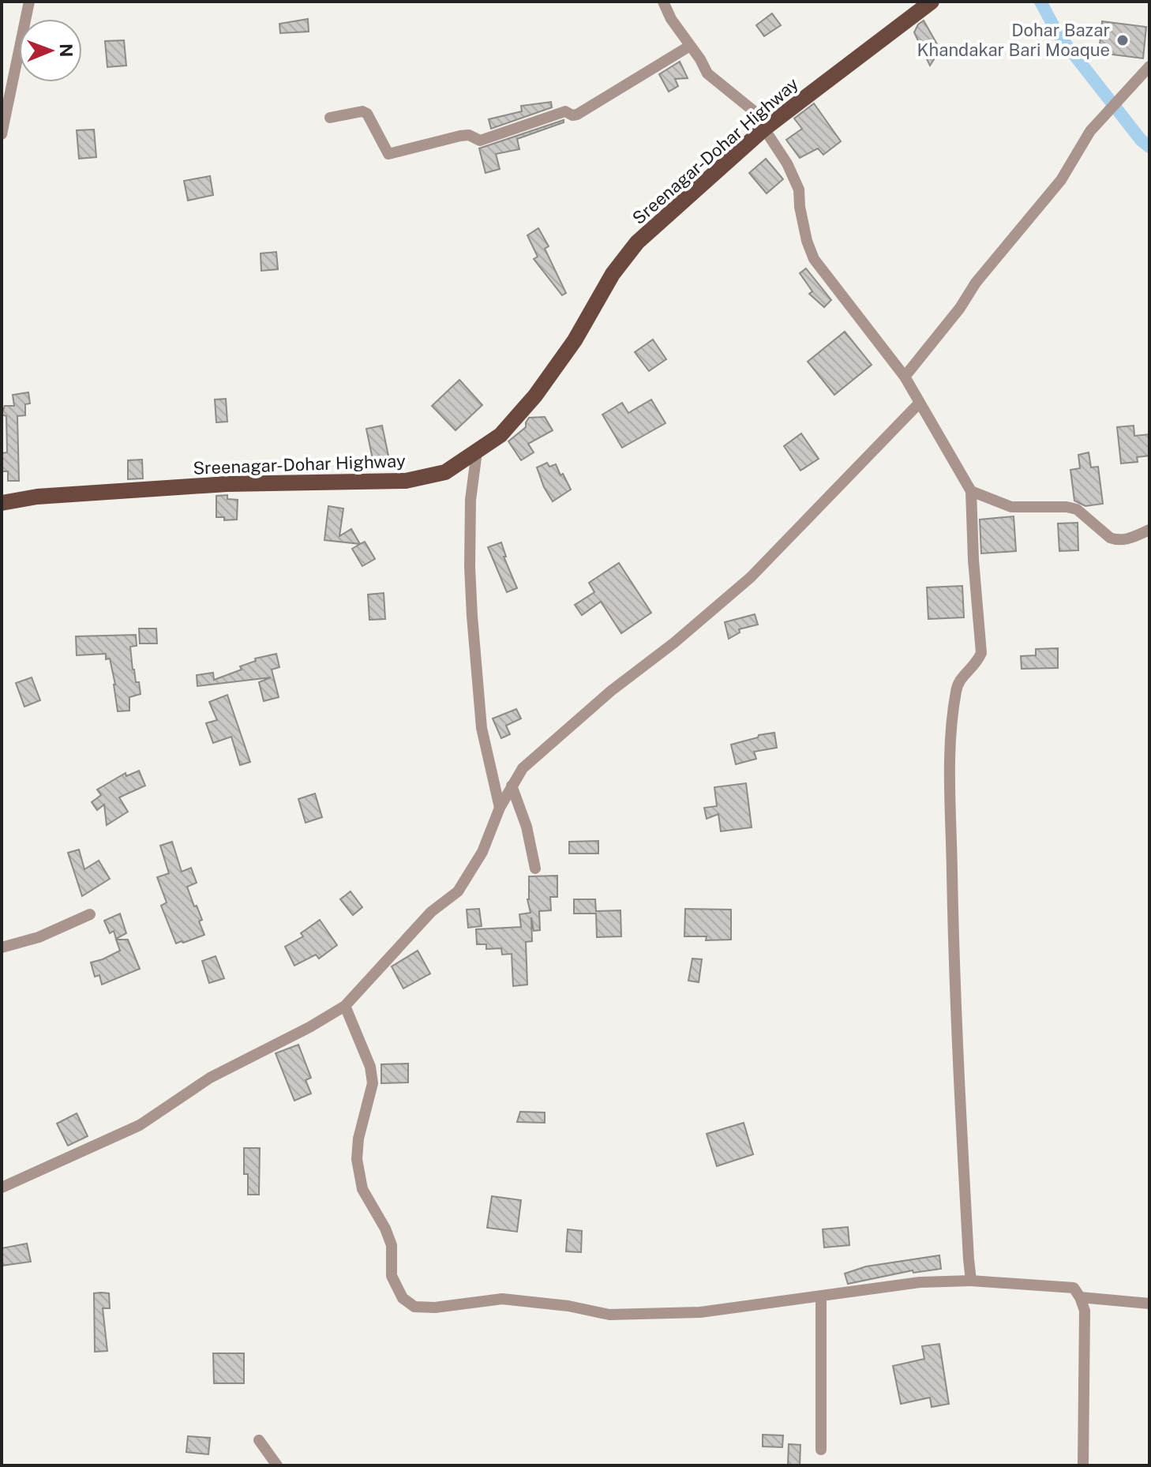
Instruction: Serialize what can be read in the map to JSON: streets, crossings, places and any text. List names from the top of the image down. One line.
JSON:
{"streets":{"main road":["Sreenagar-Dohar Highway"]},"places":["Dohar Bazar Khandakar Bari Moaque"],"north":"right"}
